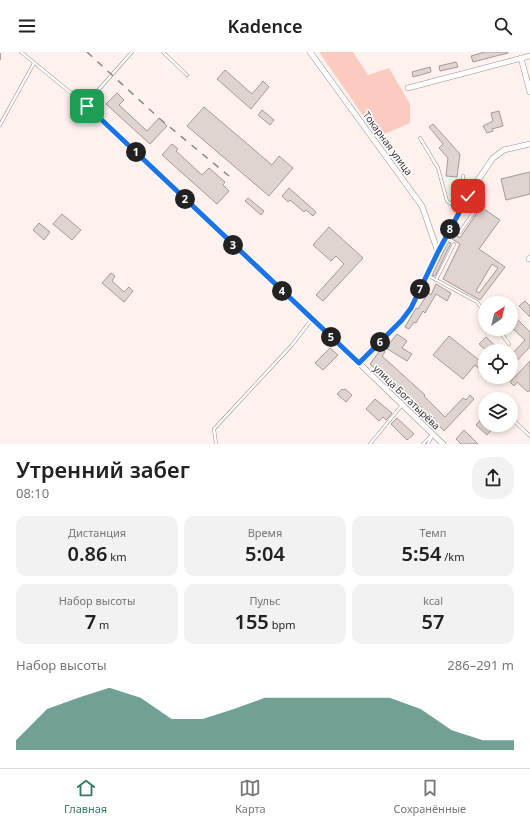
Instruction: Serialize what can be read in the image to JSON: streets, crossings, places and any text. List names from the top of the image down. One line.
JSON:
{"streets":{"street":["Токарная улица","улица Богатырёва"]},"north":"top right","page":{"header":"Kadence","pins":["1","2","8","3","7","4","5","6"],"heading":["Утренний забег","08:10"],"stats":[["Дистанция","0.86 km"],["Время","5:04"],["Темп","5:54 /km"],["Набор высоты","7 m"],["Пульс","155 bpm"],["kcal","57"]],"chart":["Набор высоты","286–291 m"],"tabs":["Главная","Карта","Сохранённые"]}}
